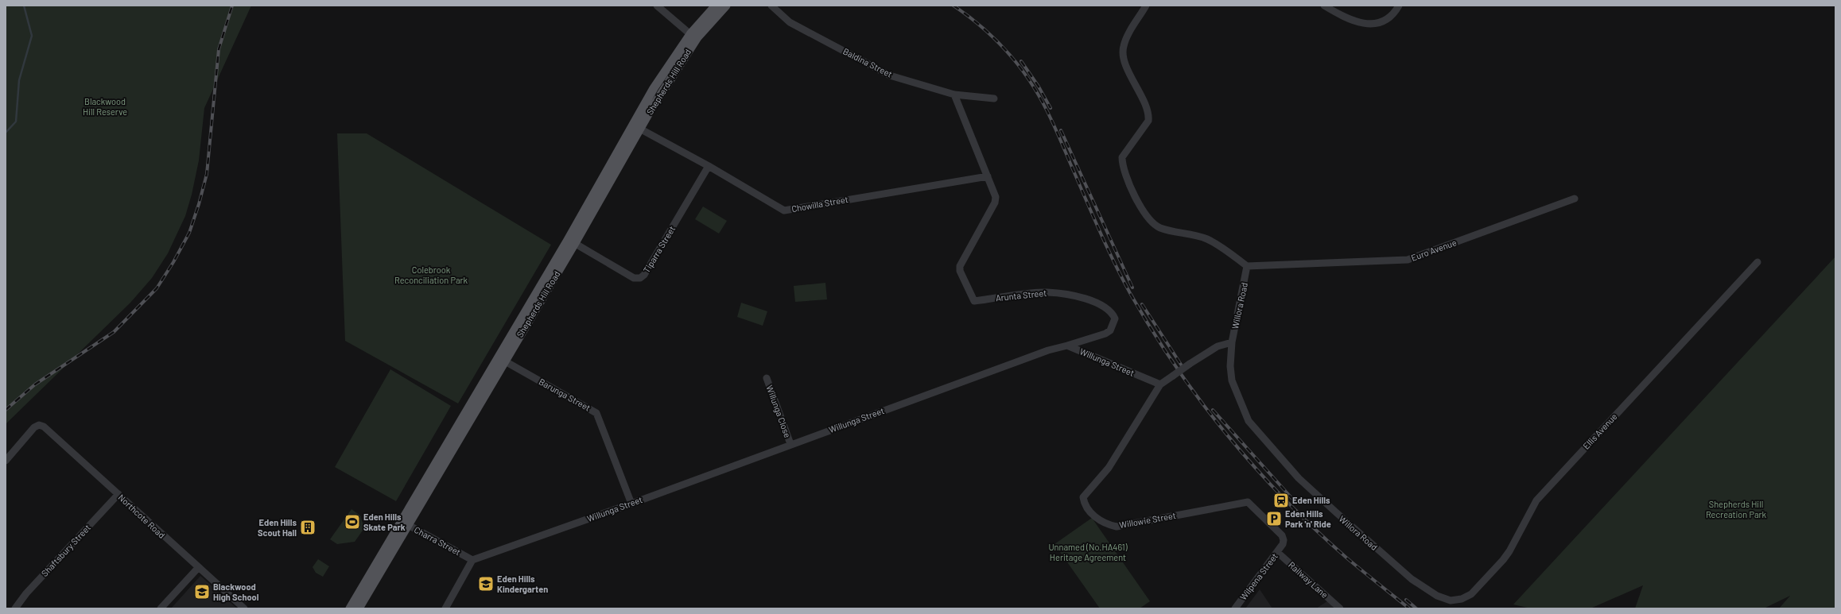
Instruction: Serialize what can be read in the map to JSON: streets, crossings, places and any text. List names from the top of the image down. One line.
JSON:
{"streets":{"main road":["Shepherds Hill Road"],"street":["Baldina Street","Chowilla Street","Tiparra Street","Euro Avenue","Arunta Street","Willora Road","Willunga Street","Barunga Street","Willunga Close","Ellis Avenue","Northcote Road","Willowie Street","Charra Street","Shaftsbury Street","Wilpena Street","Railway Lane"]},"crossings":[["Shepherds Hill Road","Chowilla Street"],["Shepherds Hill Road","Tiparra Street"],["Shepherds Hill Road","Barunga Street"],["Shepherds Hill Road","Charra Street"],["Chowilla Street","Tiparra Street"],["Chowilla Street","Arunta Street"],["Euro Avenue","Willora Road"],["Arunta Street","Willunga Street"],["Willora Road","Ellis Avenue"],["Willunga Street","Barunga Street"],["Willunga Street","Willunga Close"],["Willunga Street","Willowie Street"],["Willunga Street","Charra Street"],["Northcote Road","Shaftsbury Street"],["Willowie Street","Wilpena Street"],["Wilpena Street","Railway Lane"]],"parks":["Blackwood Hill Reserve","Colebrook Reconciliation Park","Shepherds Hill Recreation Park","Unnamed (No.HA461) Heritage Agreement"],"places":{"station":["Eden Hills"],"parking":["Eden Hills Park 'n' Ride"],"sports":["Eden Hills Skate Park"],"building":["Eden Hills Scout Hall"],"school or university":["Eden Hills Kindergarten","Blackwood High School"]}}
